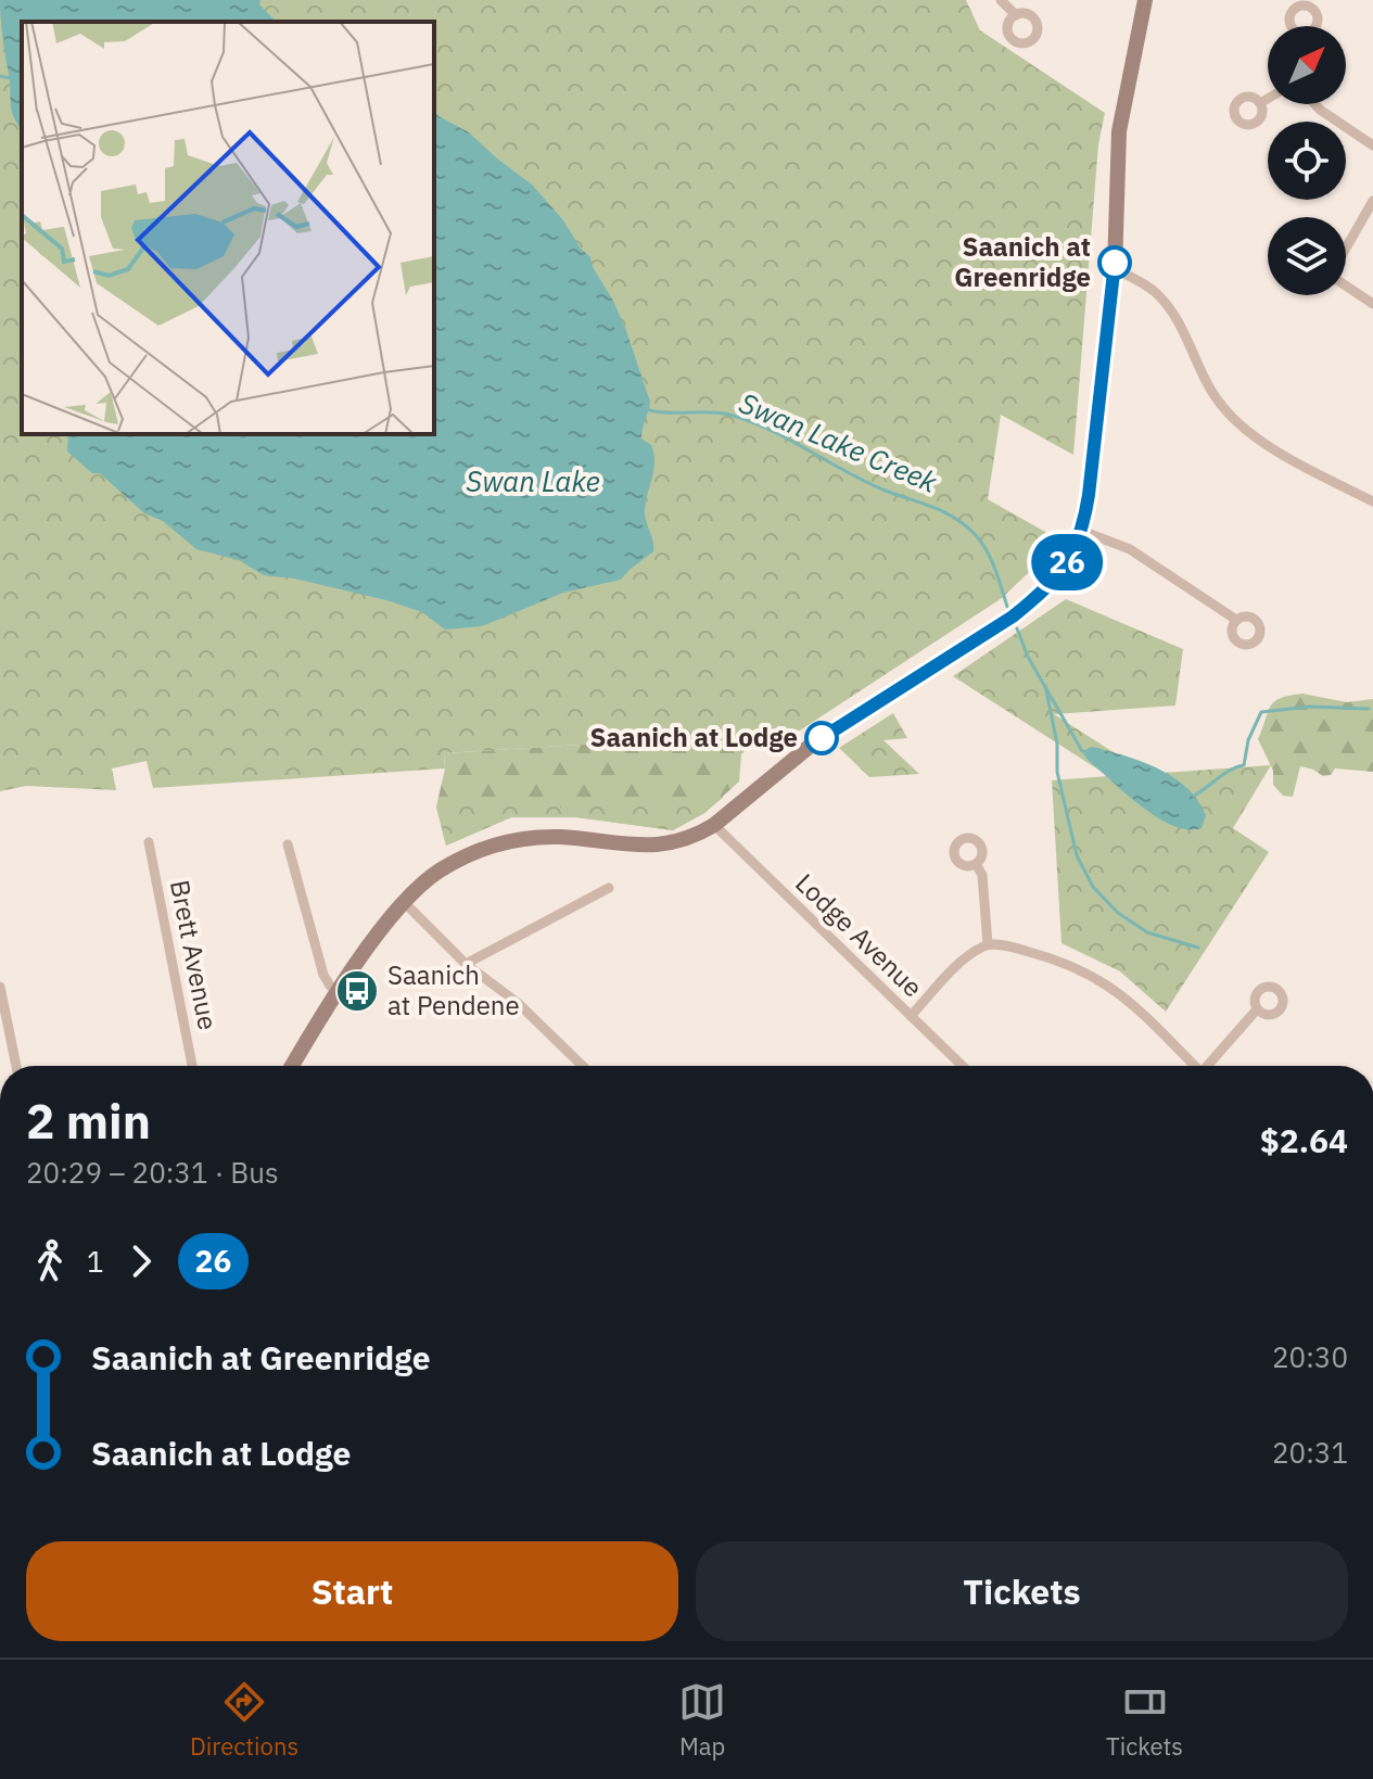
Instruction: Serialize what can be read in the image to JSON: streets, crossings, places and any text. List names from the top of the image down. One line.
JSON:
{"streets":{"street":["Lodge Avenue","Brett Avenue"]},"water":["Swan Lake Creek","Swan Lake"],"places":{"other":["Saanich at Greenridge","Saanich at Lodge"],"bus stop":["Saanich at Pendene"]},"lines":["bus line 26"],"north":"top right","page":{"on_map":"26","heading":["2 min","20:29 – 20:31 · Bus","$2.64"],"legs":["1","26"],"list":[{"name":"Saanich at Greenridge","value":"20:30"},{"name":"Saanich at Lodge","value":"20:31"}],"buttons":["Start","Tickets"],"tabs":["Directions","Map","Tickets"]}}
